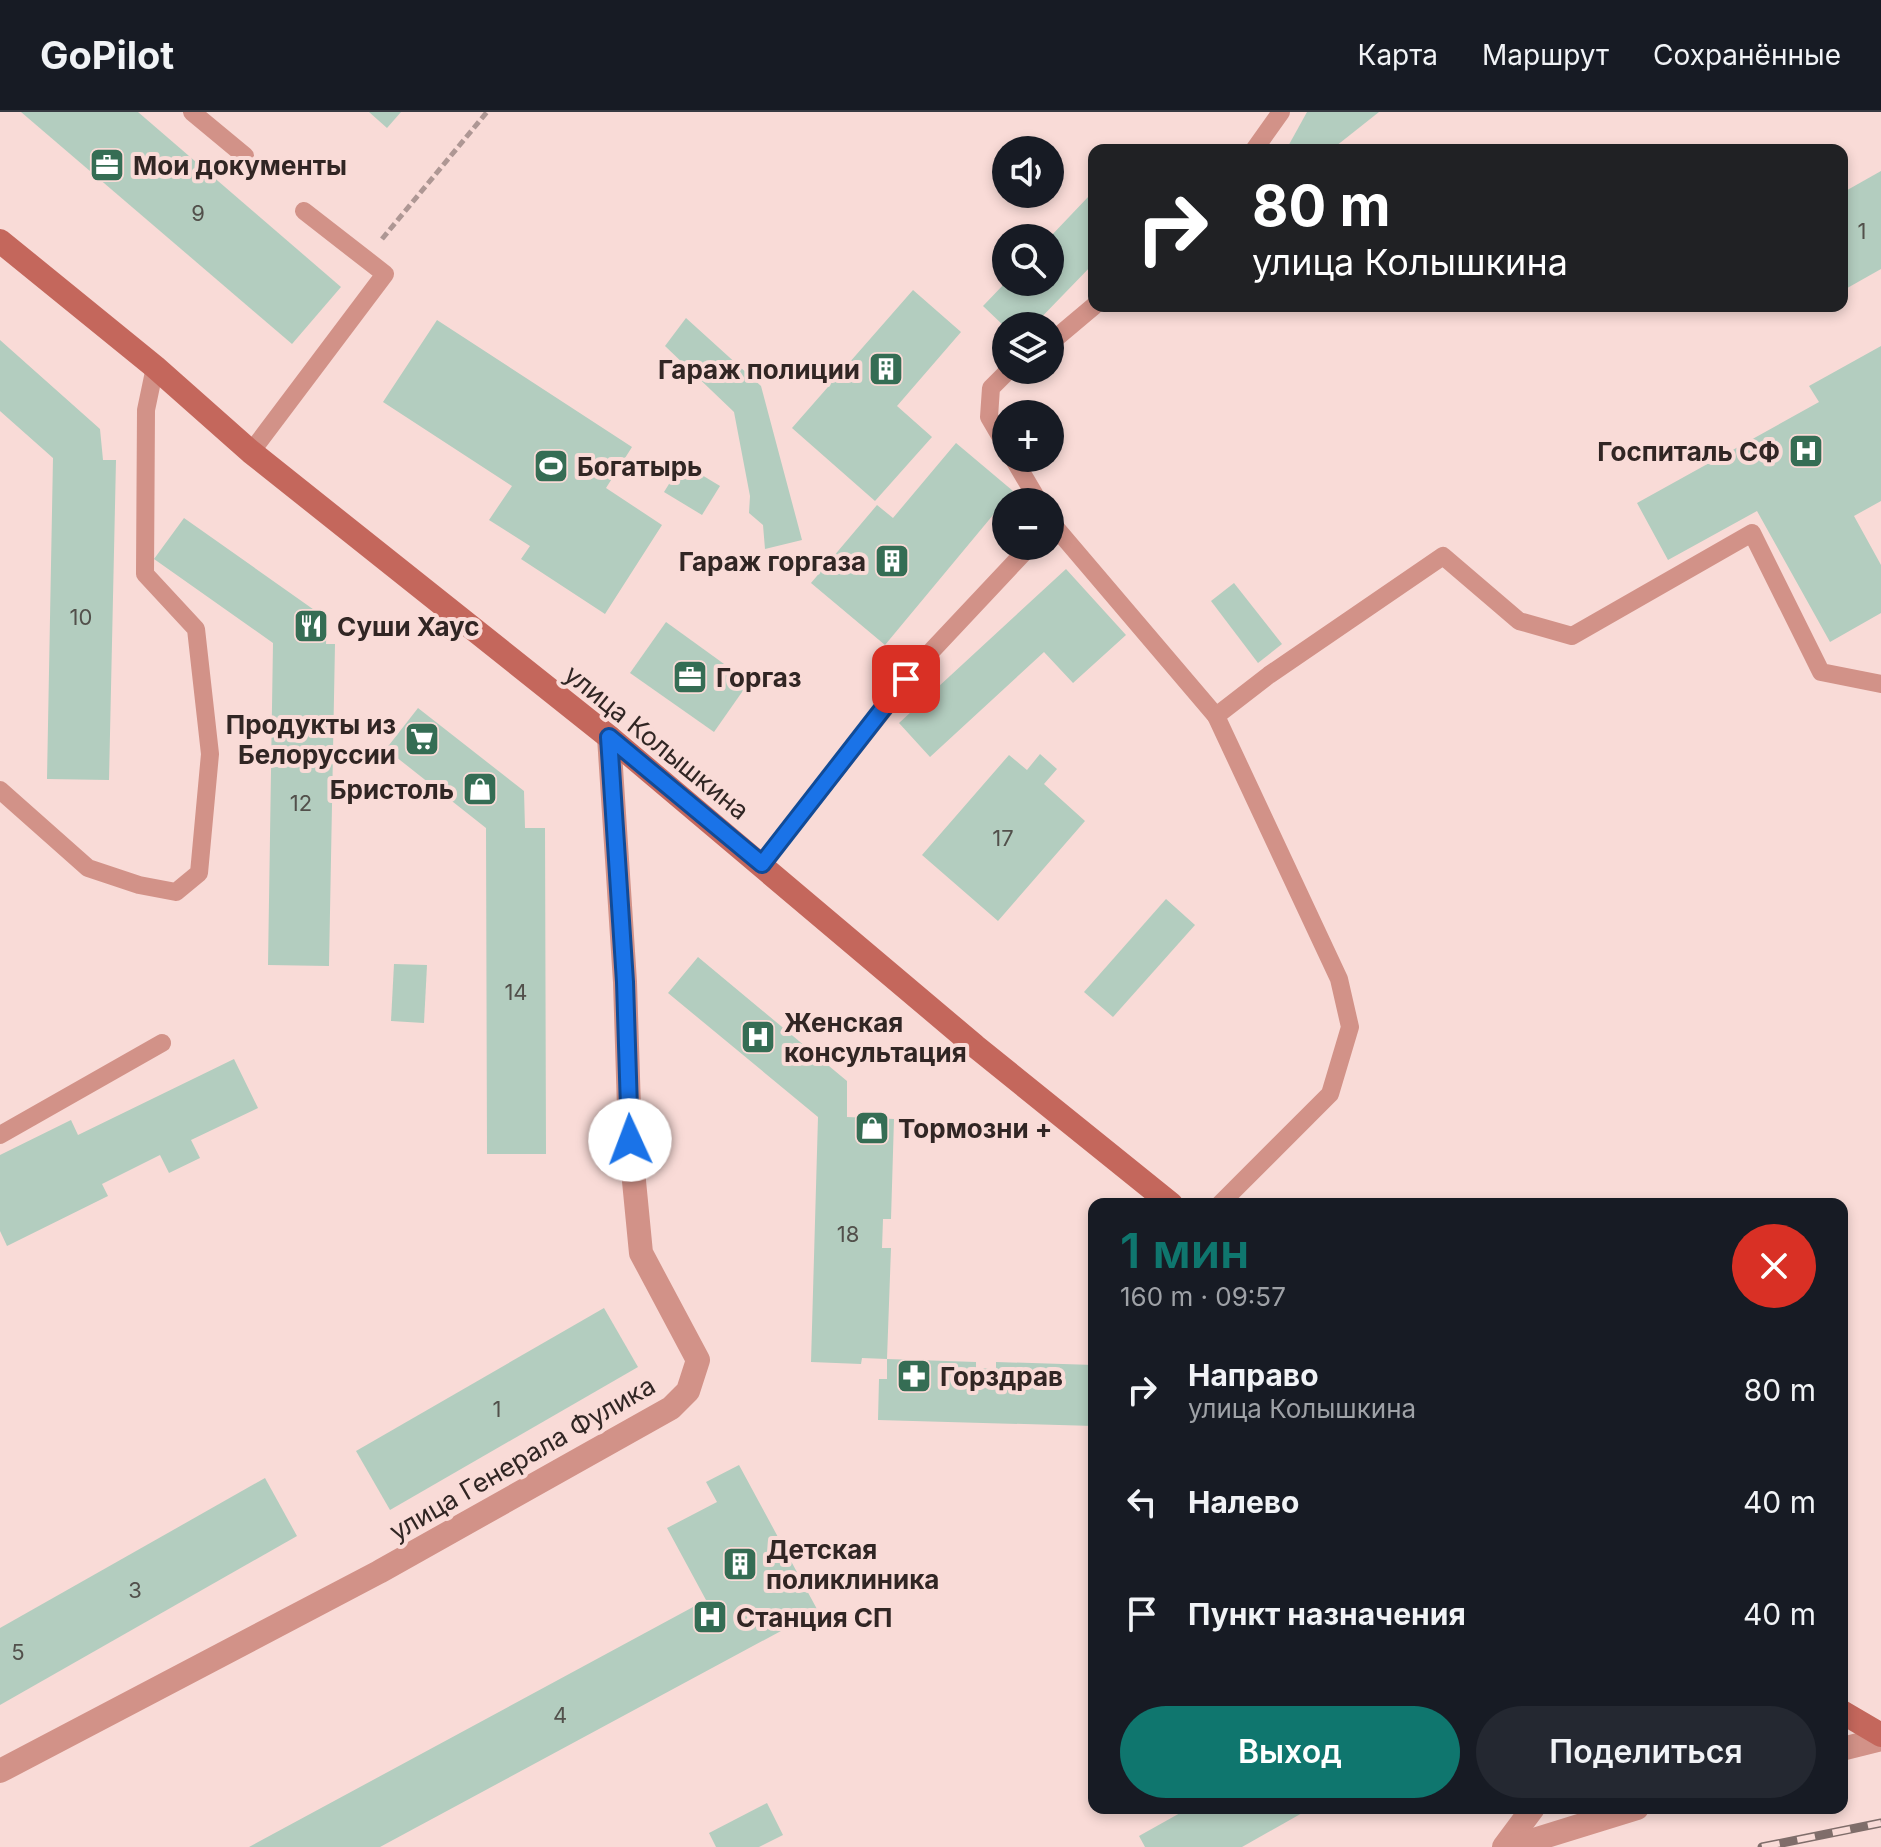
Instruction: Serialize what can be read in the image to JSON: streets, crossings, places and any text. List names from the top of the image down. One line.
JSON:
{"streets":{"street":["улица Колышкина","улица Генерала Фулика"]},"crossings":[["улица Колышкина","улица Генерала Фулика"]],"places":{"office":["Мои документы","Горгаз"],"building":["Гараж полиции","Гараж горгаза","Детская поликлиника"],"hospital":["Госпиталь СФ","Женская консультация","Станция СП"],"sports":["Богатырь"],"restaurant":["Суши Хаус"],"supermarket":["Продукты из Белоруссии"],"shop":["Бристоль","Тормозни +"],"pharmacy":["Горздрав"]},"house_numbers":["9","1","10","12","17","14","18","1","3","5","4"],"page":{"header":"GoPilot","nav":["Карта","Маршрут","Сохранённые"],"map_buttons":["+","−"],"turn":["80 m","улица Колышкина"],"heading":["1 мин","160 m · 09:57"],"list":[{"name":"Направо","note":"улица Колышкина","value":"80 m"},{"name":"Налево","value":"40 m"},{"name":"Пункт назначения","value":"40 m"}],"buttons":["Выход","Поделиться"]}}
